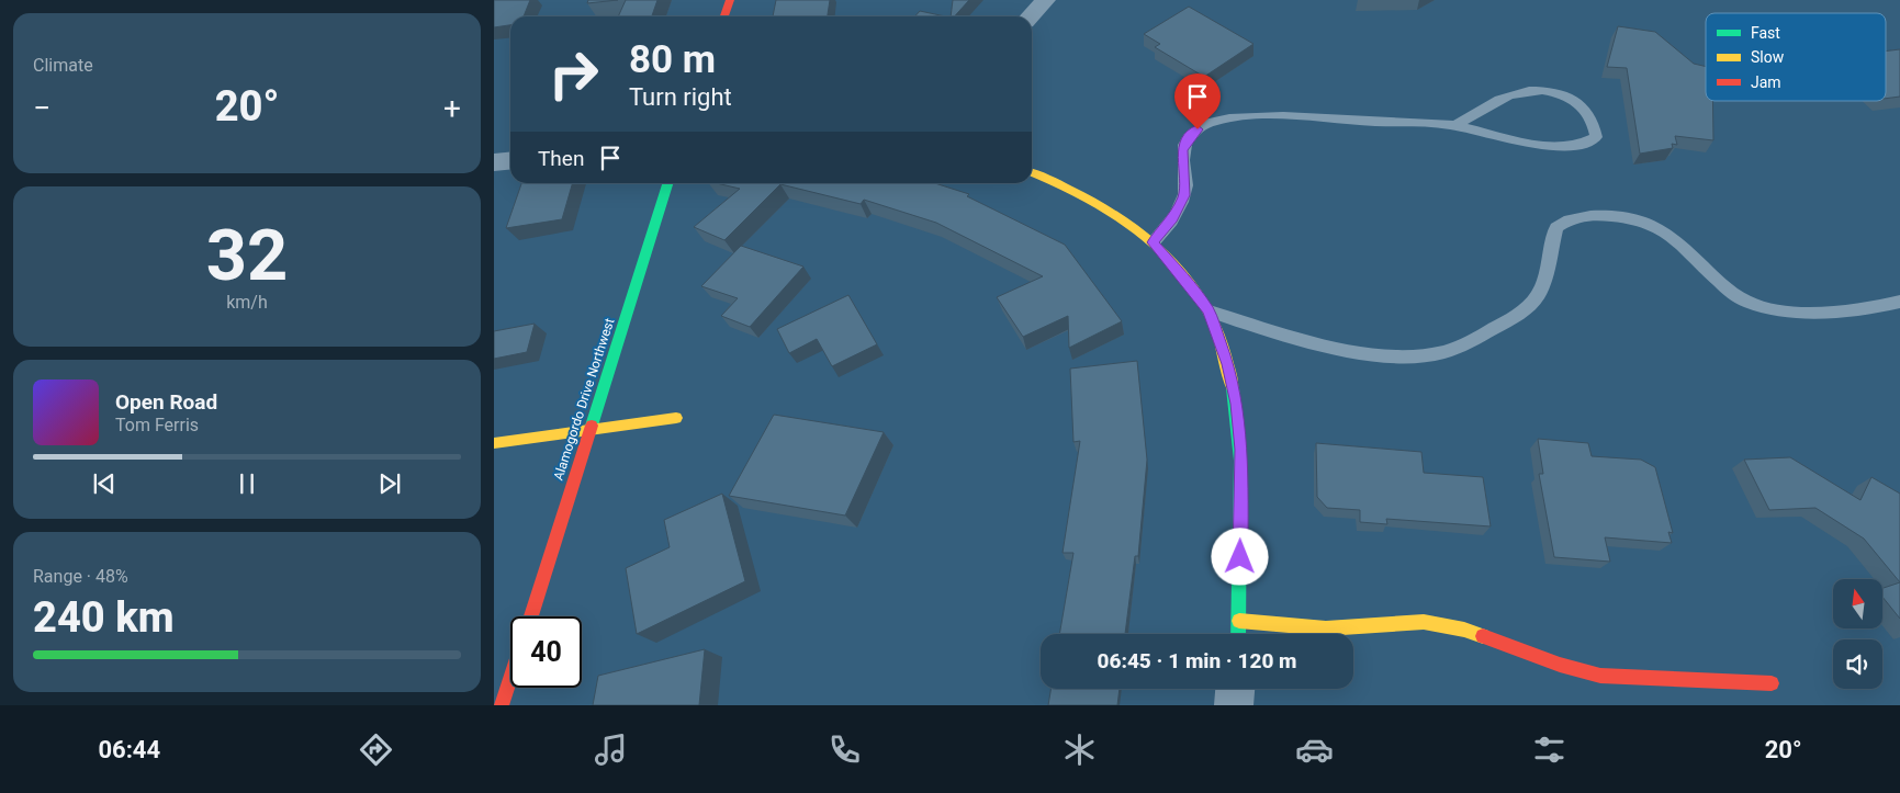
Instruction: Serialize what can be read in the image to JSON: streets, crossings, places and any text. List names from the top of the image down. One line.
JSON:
{"streets":{"street":["Alamogordo Drive Northwest"]},"legend":["Fast","Slow","Jam"],"north":"top","page":{"tile":["Climate",["32","km/h"],["Range · 48%","240 km"]],"turn":["80 m","Turn right"],"heat":["−","20°","+"],"then":"Then","song":["Open Road","Tom Ferris"],"limit":"40","trip":"06:45 · 1 min · 120 m","tabs":["06:44","20°"]}}
